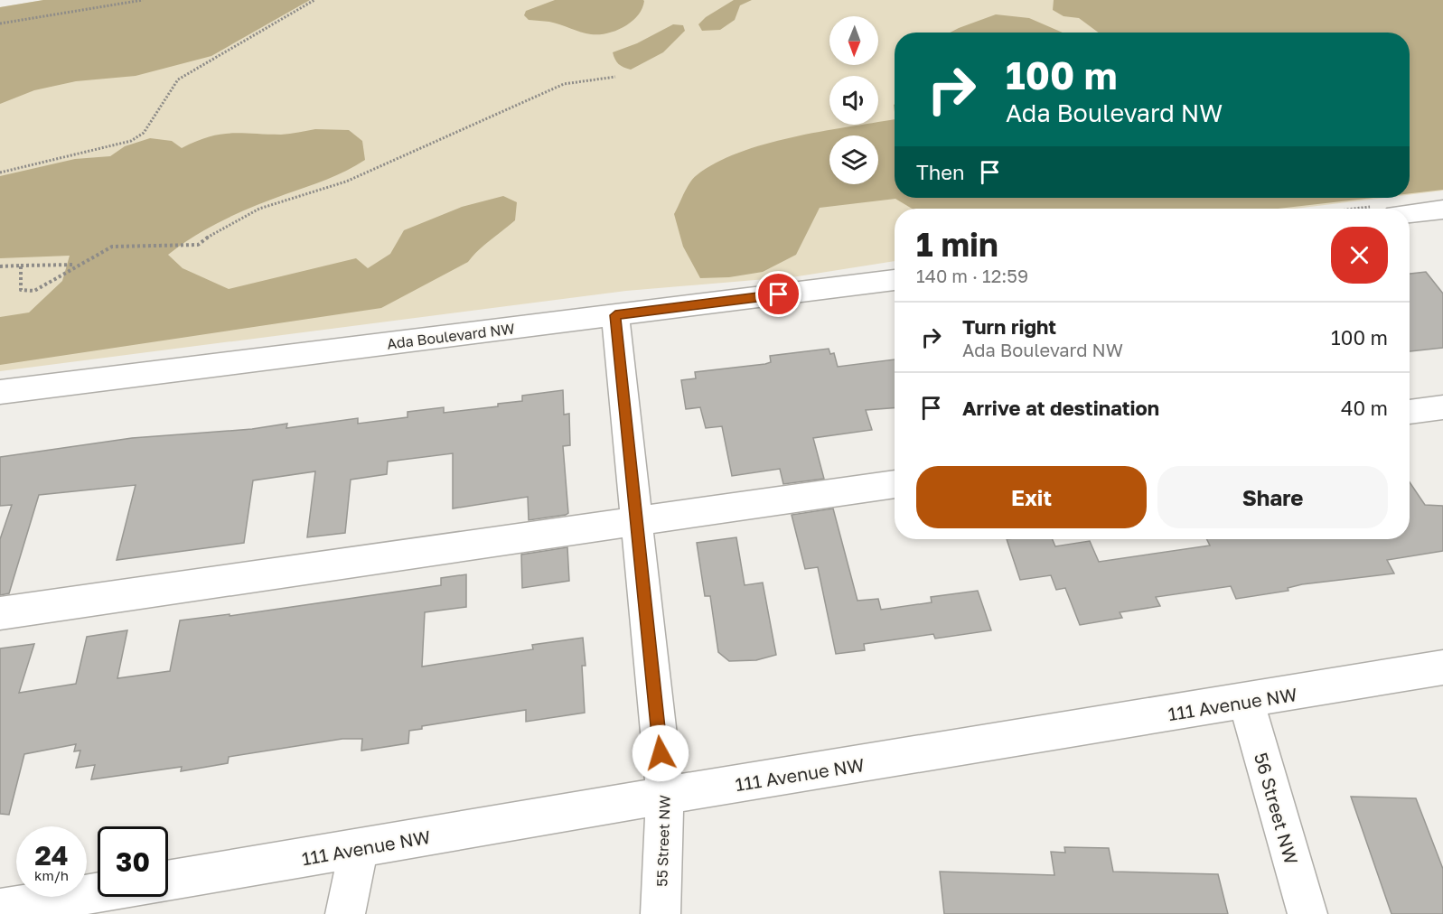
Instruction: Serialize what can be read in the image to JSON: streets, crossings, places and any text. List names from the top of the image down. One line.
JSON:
{"streets":{"street":["Ada Boulevard NW","111 Avenue NW","56 Street NW","55 Street NW"]},"crossings":[["Ada Boulevard NW","55 Street NW"],["111 Avenue NW","56 Street NW"],["111 Avenue NW","55 Street NW"]],"north":"bottom","page":{"turn":["100 m","Ada Boulevard NW"],"then":"Then","heading":["1 min","140 m · 12:59"],"list":[{"name":"Turn right","note":"Ada Boulevard NW","value":"100 m"},{"name":"Arrive at destination","value":"40 m"}],"buttons":["Exit","Share"],"speed":"24 km/h","limit":"30"}}
